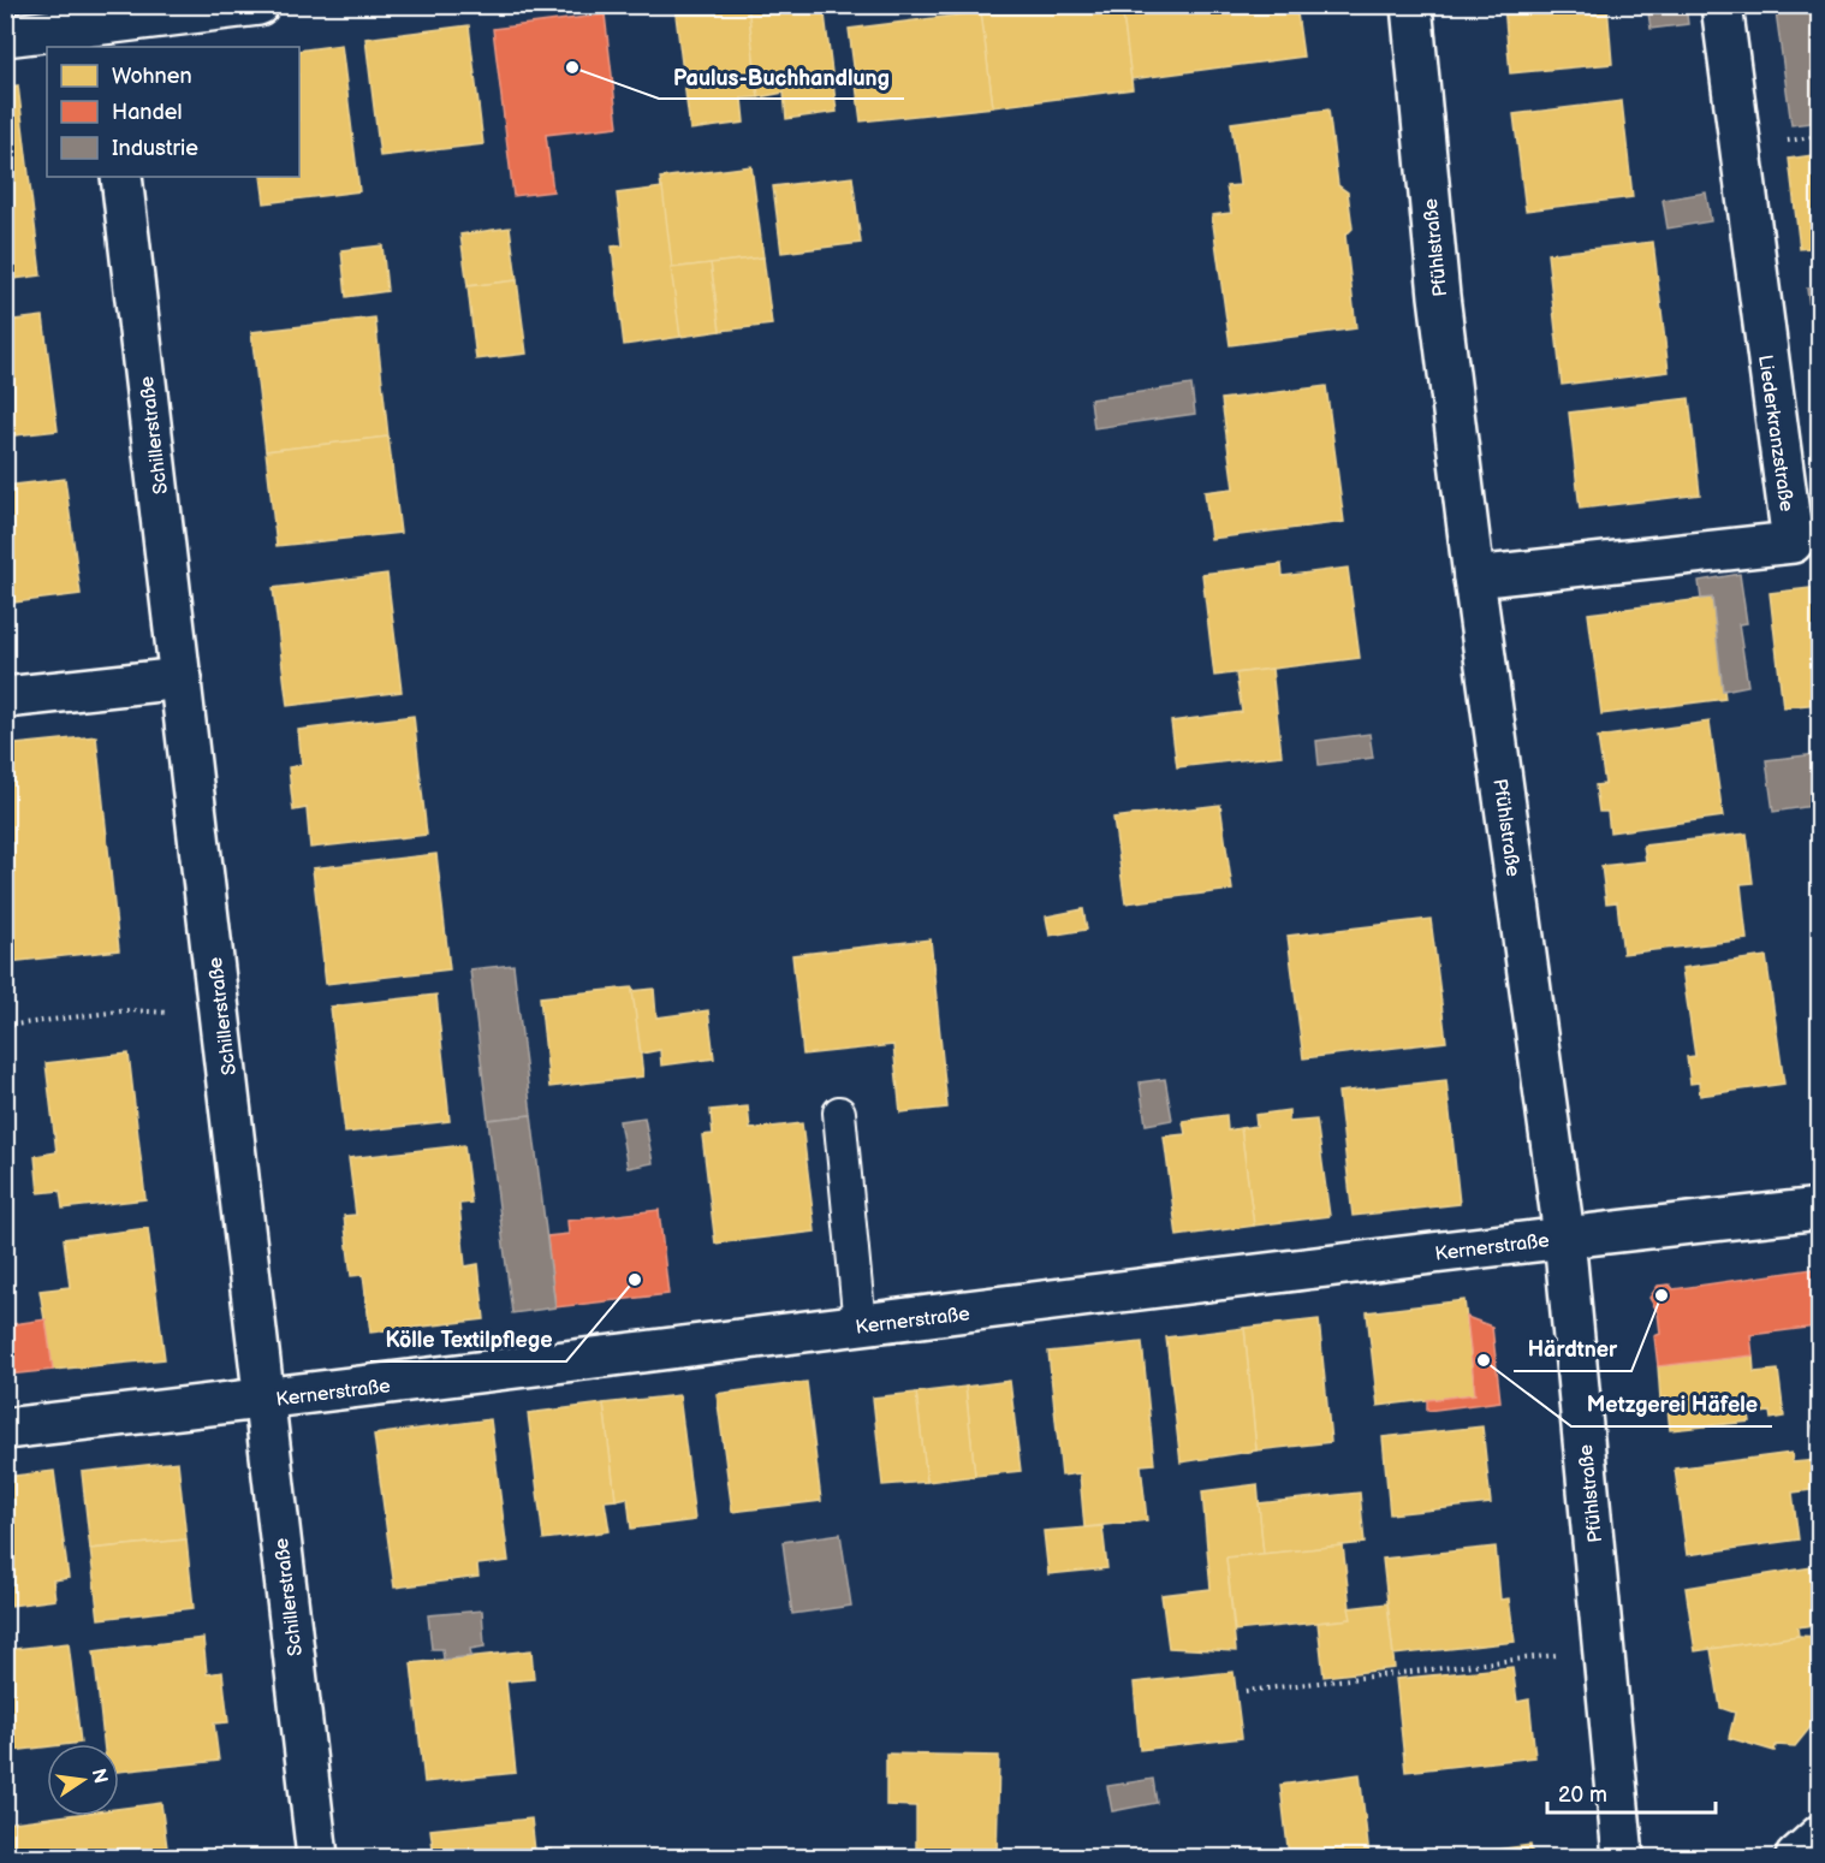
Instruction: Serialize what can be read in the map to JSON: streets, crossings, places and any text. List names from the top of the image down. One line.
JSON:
{"streets":{"street":["Pfühlstraße","Liederkranzstraße","Schillerstraße","Kernerstraße"]},"crossings":[["Pfühlstraße","Liederkranzstraße"],["Pfühlstraße","Kernerstraße"],["Schillerstraße","Kernerstraße"]],"places":["Paulus-Buchhandlung","Kölle Textilpflege","Härdtner","Metzgerei Häfele"],"legend":["Wohnen","Handel","Industrie"],"scale_bar":"20 m","north":"right"}
